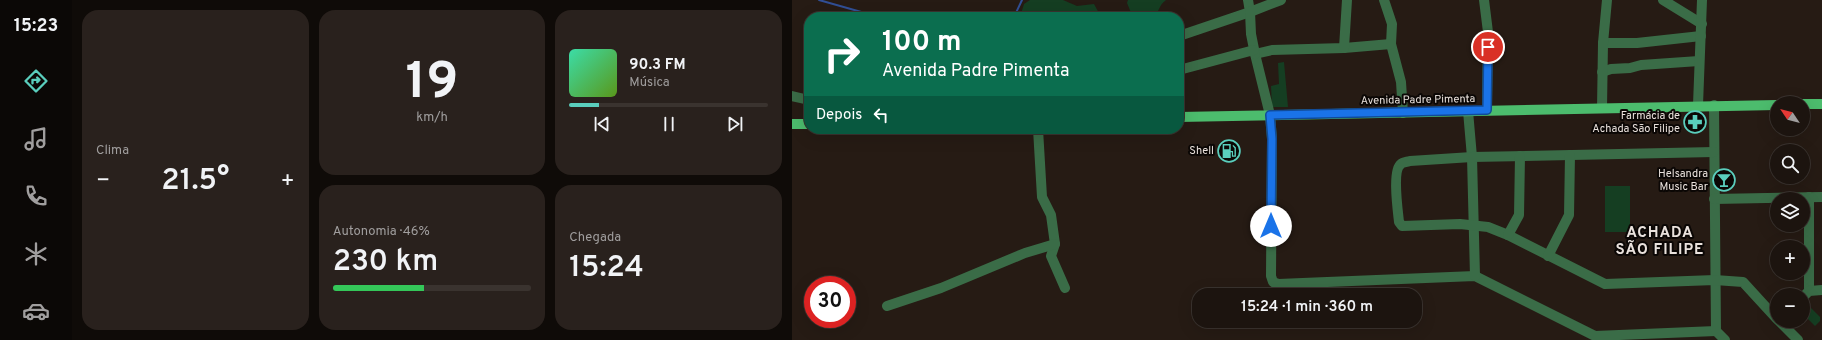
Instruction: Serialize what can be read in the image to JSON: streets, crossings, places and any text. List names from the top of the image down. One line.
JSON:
{"streets":{"main road":["Avenida Padre Pimenta"]},"districts":["ACHADA SÃO FILIPE"],"places":{"pharmacy":["Farmácia de Achada São Filipe"],"fuel station":["Shell"],"bar":["Helsandra Music Bar"]},"north":"top left","page":{"tabs":"15:23","tile":["Clima",["19","km/h"],["Autonomia · 46%","230 km"],["Chegada","15:24"]],"turn":["100 m","Avenida Padre Pimenta"],"song":["90.3 FM","Música"],"map_buttons":["+","−"],"then":"Depois","heat":["−","21.5°","+"],"limit":"30","trip":"15:24 · 1 min · 360 m"}}
